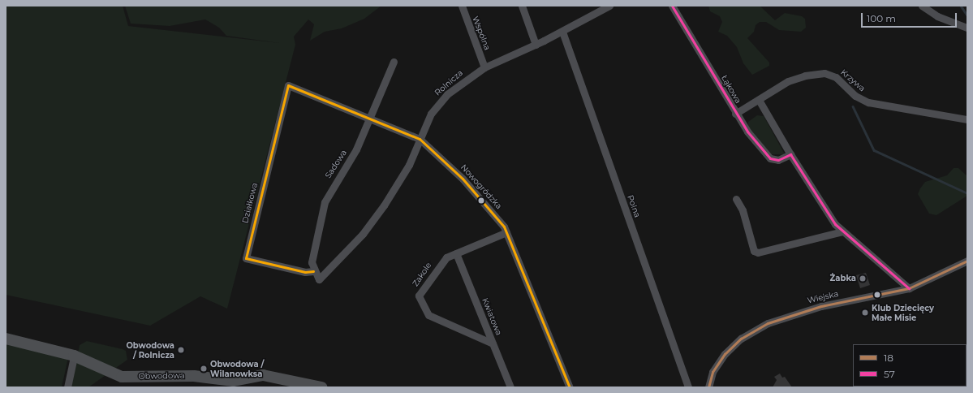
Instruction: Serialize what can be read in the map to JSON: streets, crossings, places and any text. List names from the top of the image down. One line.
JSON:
{"streets":{"main road":["Obwodowa"],"street":["Wspólna","Krzywa","Rolnicza","Łąkowa","Sadowa","Nowogródzka","Działkowa","Polna","Zakole","Wiejska","Kwiatowa"]},"crossings":[["Wspólna","Rolnicza"],["Krzywa","Łąkowa"],["Rolnicza","Sadowa"],["Rolnicza","Nowogródzka"],["Rolnicza","Działkowa"],["Rolnicza","Polna"],["Sadowa","Nowogródzka"],["Sadowa","Działkowa"],["Nowogródzka","Działkowa"],["Nowogródzka","Zakole"],["Zakole","Kwiatowa"]],"places":["Żabka","Klub Dziecięcy Małe Misie","Obwodowa / Rolnicza","Obwodowa / Wilanowksa"],"lines":["transit line 57","transit line 18"],"legend":["18","57"],"scale_bar":"100 m"}
